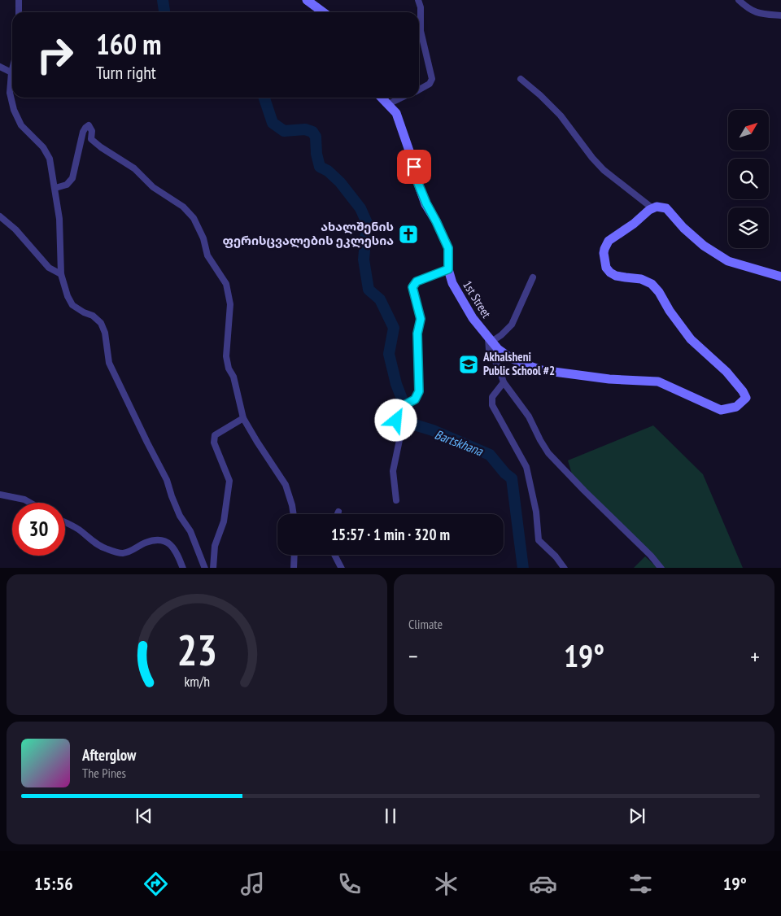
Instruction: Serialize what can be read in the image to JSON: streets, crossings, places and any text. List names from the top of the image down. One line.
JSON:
{"streets":{"street":["1st Street"]},"water":["Bartskhana"],"places":{"church":["ახალშენის ფერისცვალების ეკლესია"],"school or university":["Akhalsheni Public School #2"]},"north":"top right","page":{"turn":["160 m","Turn right"],"limit":"30","trip":"15:57 · 1 min · 320 m","tile":"Climate","heat":["−","19°","+"],"song":["Afterglow","The Pines"],"tabs":["15:56","19°"],"gauge":["23","km/h"]}}
